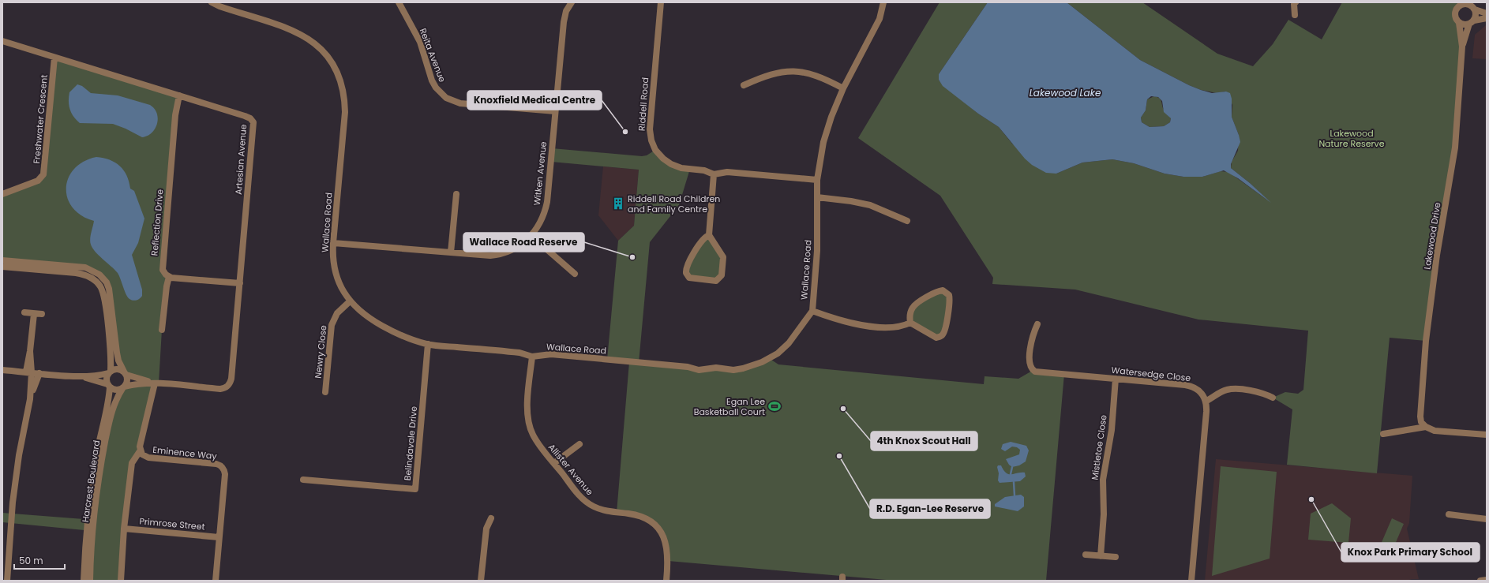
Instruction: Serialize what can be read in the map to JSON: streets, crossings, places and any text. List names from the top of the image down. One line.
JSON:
{"streets":{"street":["Reita Avenue","Riddell Road","Freshwater Crescent","Artesian Avenue","Witken Avenue","Reflection Drive","Wallace Road","Lakewood Drive","Newry Close","Watersedge Close","Belindavale Drive","Mistletoe Close","Eminence Way","Allister Avenue","Harcrest Boulevard","Primrose Street"]},"crossings":[["Reita Avenue","Witken Avenue"],["Riddell Road","Wallace Road"],["Freshwater Crescent","Artesian Avenue"],["Artesian Avenue","Reflection Drive"],["Artesian Avenue","Eminence Way"],["Artesian Avenue","Harcrest Boulevard"],["Witken Avenue","Wallace Road"],["Wallace Road","Newry Close"],["Wallace Road","Belindavale Drive"],["Wallace Road","Allister Avenue"],["Watersedge Close","Mistletoe Close"],["Eminence Way","Primrose Street"]],"water":["Lakewood Lake"],"parks":["Lakewood Nature Reserve"],"places":{"other":["Knoxfield Medical Centre","Wallace Road Reserve","4th Knox Scout Hall","R.D. Egan-Lee Reserve","Knox Park Primary School"],"building":["Riddell Road Children and Family Centre"],"sports":["Egan Lee Basketball Court"]},"scale_bar":"50 m"}
